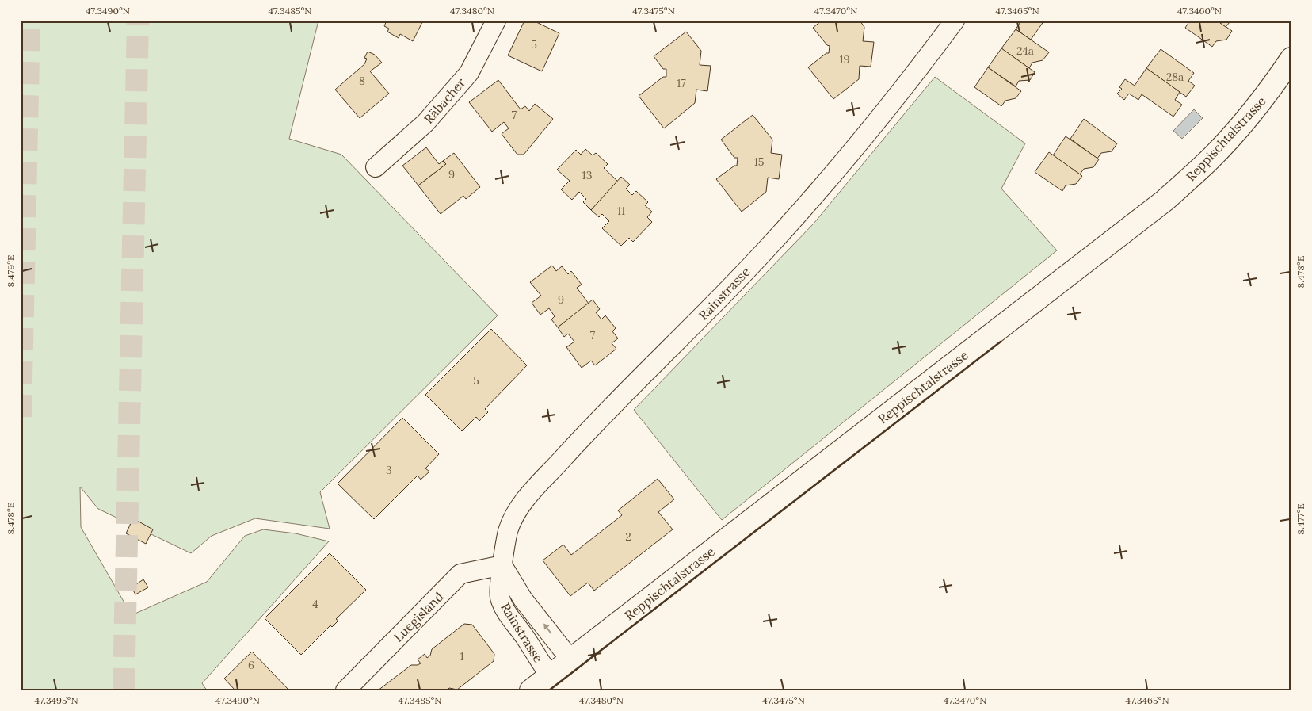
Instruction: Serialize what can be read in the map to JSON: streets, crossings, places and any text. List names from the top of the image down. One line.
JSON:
{"streets":{"main road":["Reppischtalstrasse"],"street":["Räbacher","Rainstrasse","Luegisland"]},"crossings":[["Reppischtalstrasse","Rainstrasse"],["Rainstrasse","Luegisland"]],"house_numbers":["5","24a","19","28a","8","17","7","15","9","13","11","9","7","5","3","2","4","1","6"],"coordinates":["47.3490°N","47.3485°N","47.3480°N","47.3475°N","47.3470°N","47.3465°N","47.3460°N","8.479°E","8.478°E","8.477°E","47.3495°N"]}
